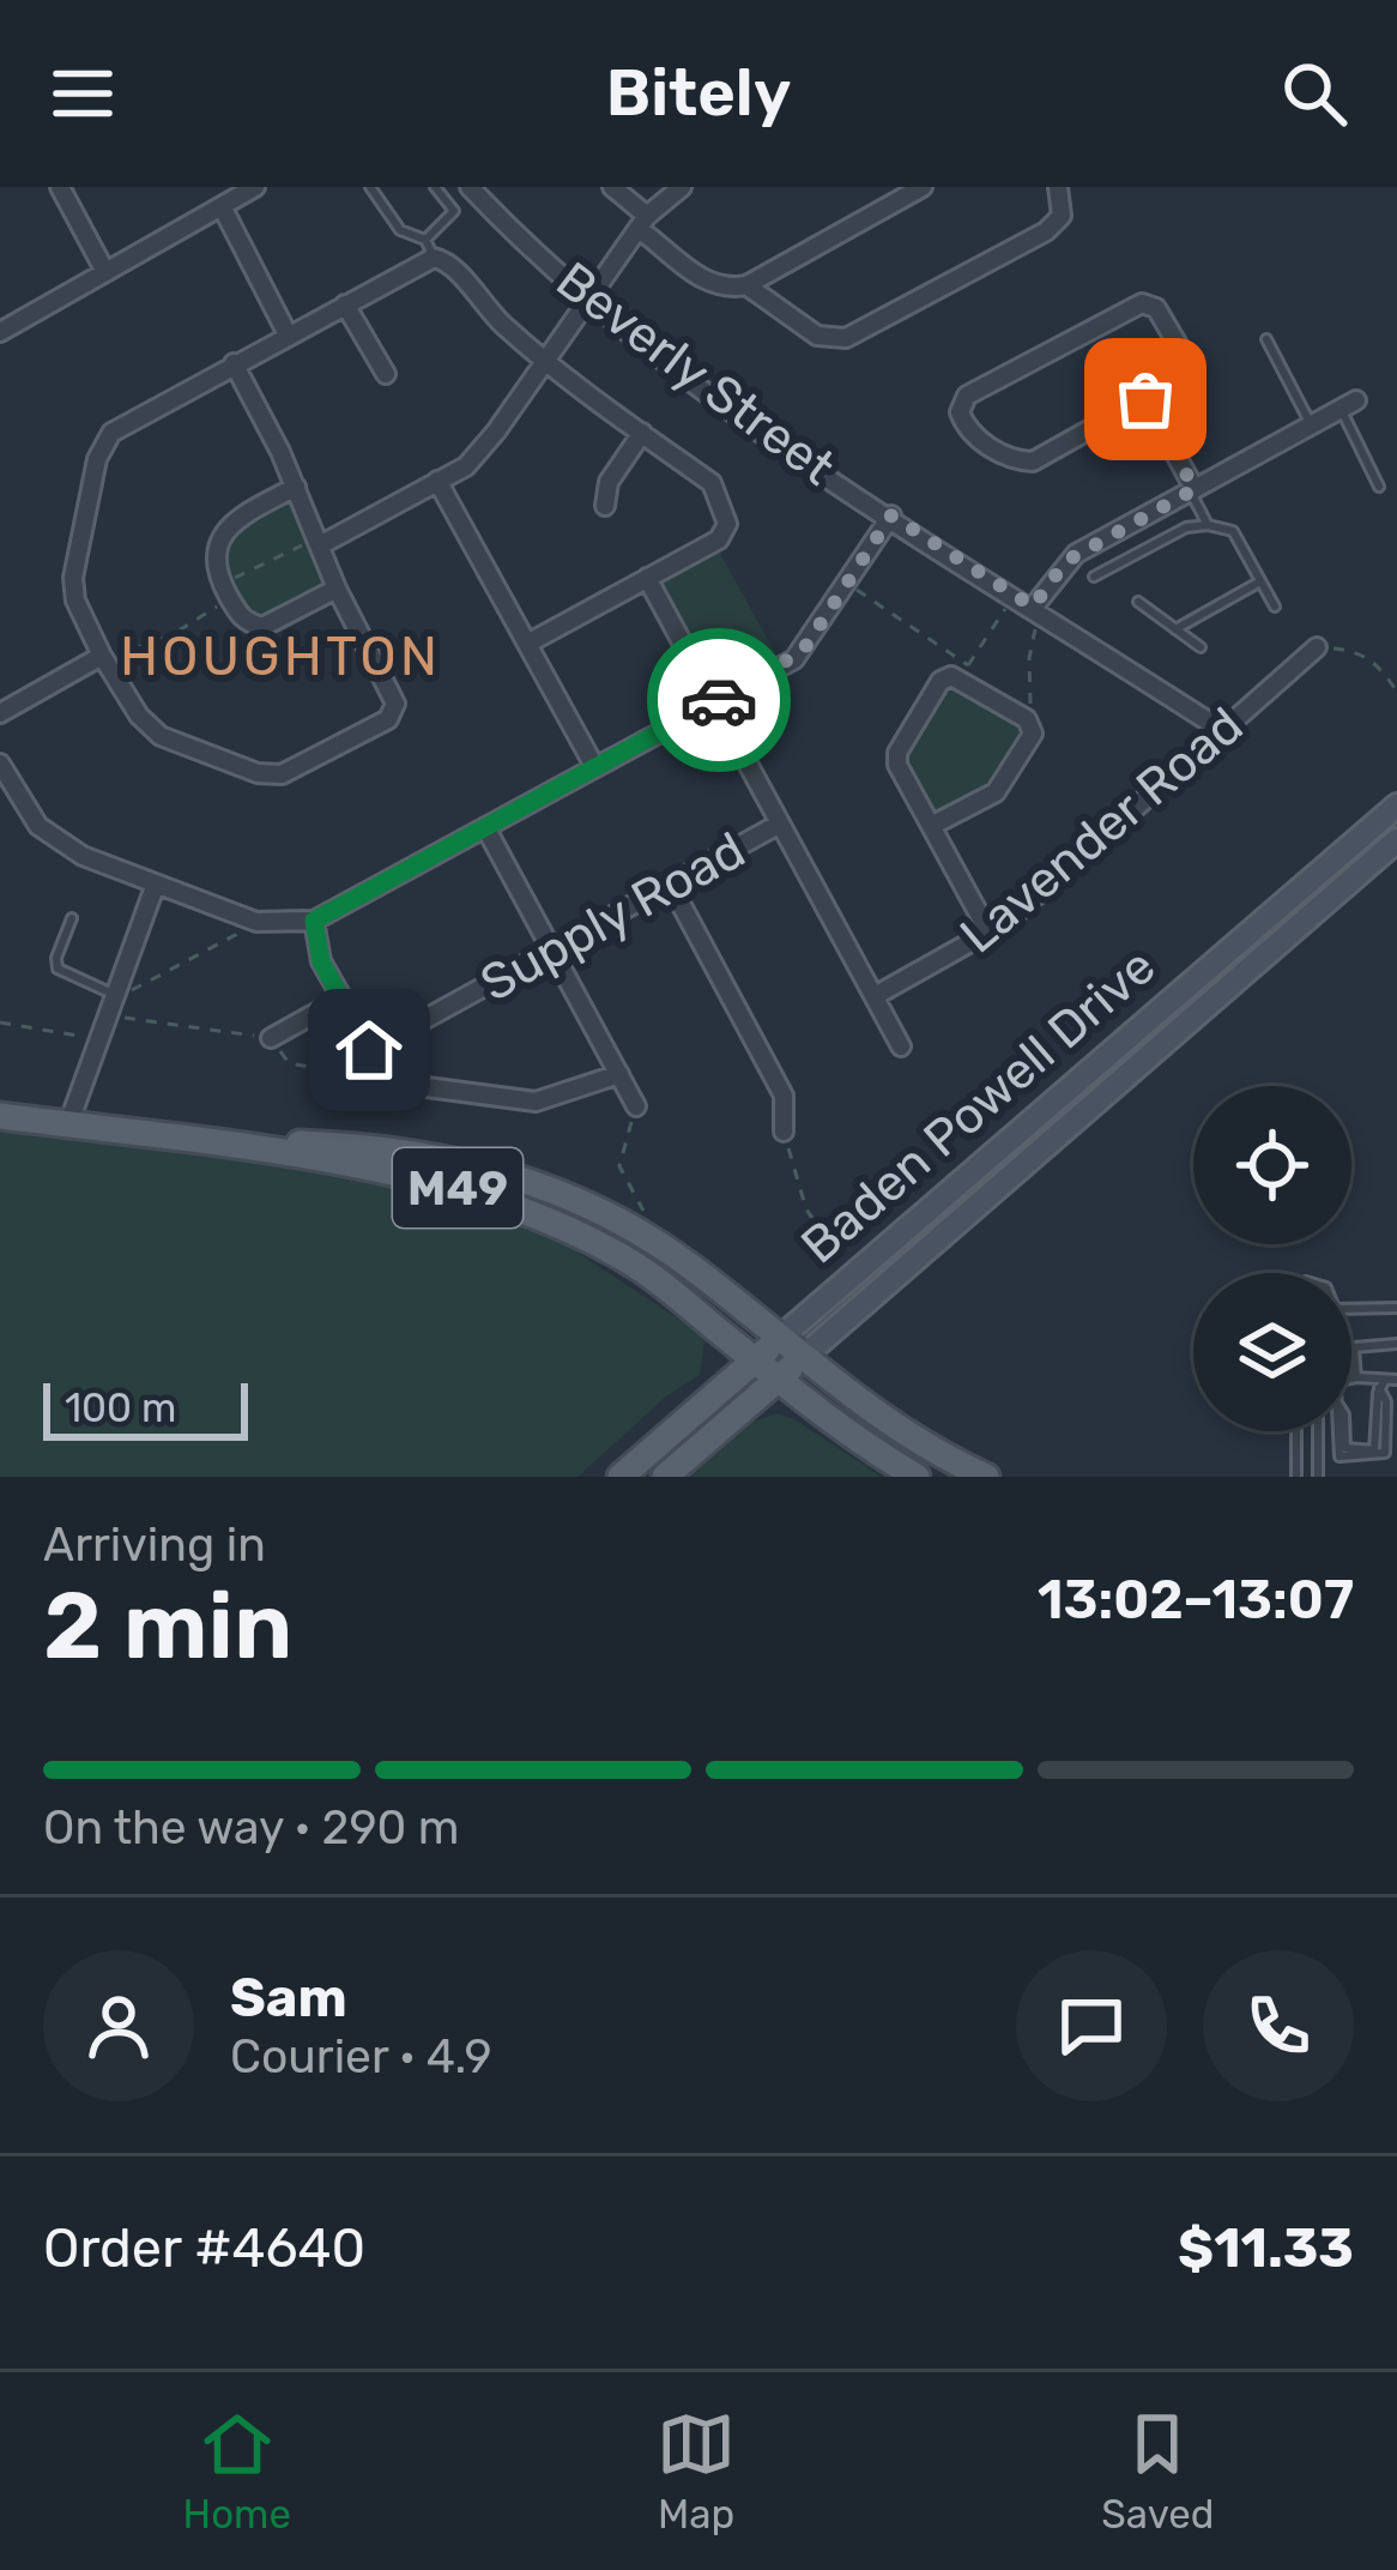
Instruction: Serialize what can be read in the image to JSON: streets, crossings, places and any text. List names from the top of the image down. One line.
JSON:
{"streets":{"main road":["Baden Powell Drive","M49"],"street":["Beverly Street","Lavender Road","Supply Road"]},"crossings":[["Beverly Street","Lavender Road"],["Baden Powell Drive","M49"]],"districts":["HOUGHTON"],"scale_bar":"100 m","page":{"header":"Bitely","scale":"100 m","heading":["2 min","Arriving in","13:02–13:07"],"panel":["Sam","Courier · 4.9","Order #4640","$11.33"],"bar":"On the way · 290 m","tabs":["Home","Map","Saved"]}}
